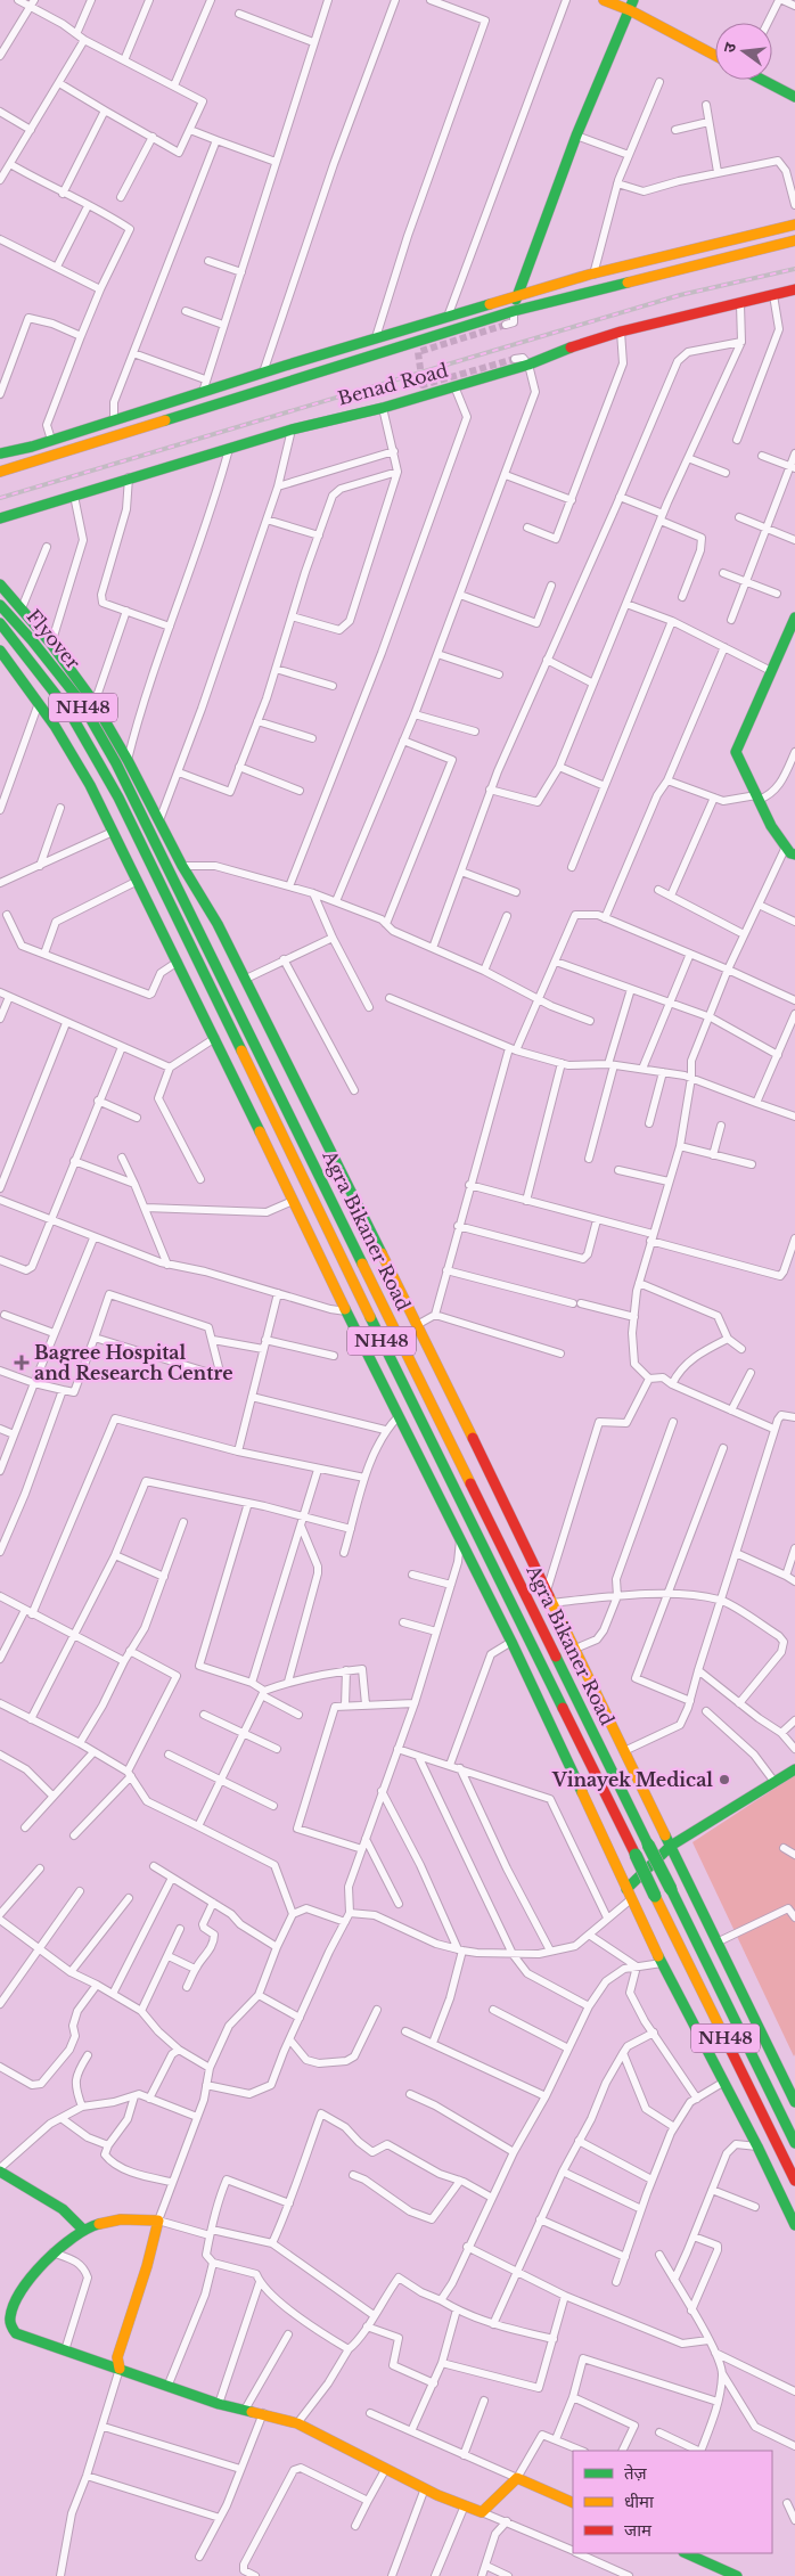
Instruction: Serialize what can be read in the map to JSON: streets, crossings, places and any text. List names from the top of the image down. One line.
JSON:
{"streets":{"main road":["Benad Road","Flyover","NH48","Agra Bikaner Road"]},"crossings":[["Flyover","Agra Bikaner Road"]],"places":{"health":["Bagree Hospital and Research Centre"],"other":["Vinayek Medical"]},"legend":["तेज़","धीमा","जाम"],"north":"left"}
